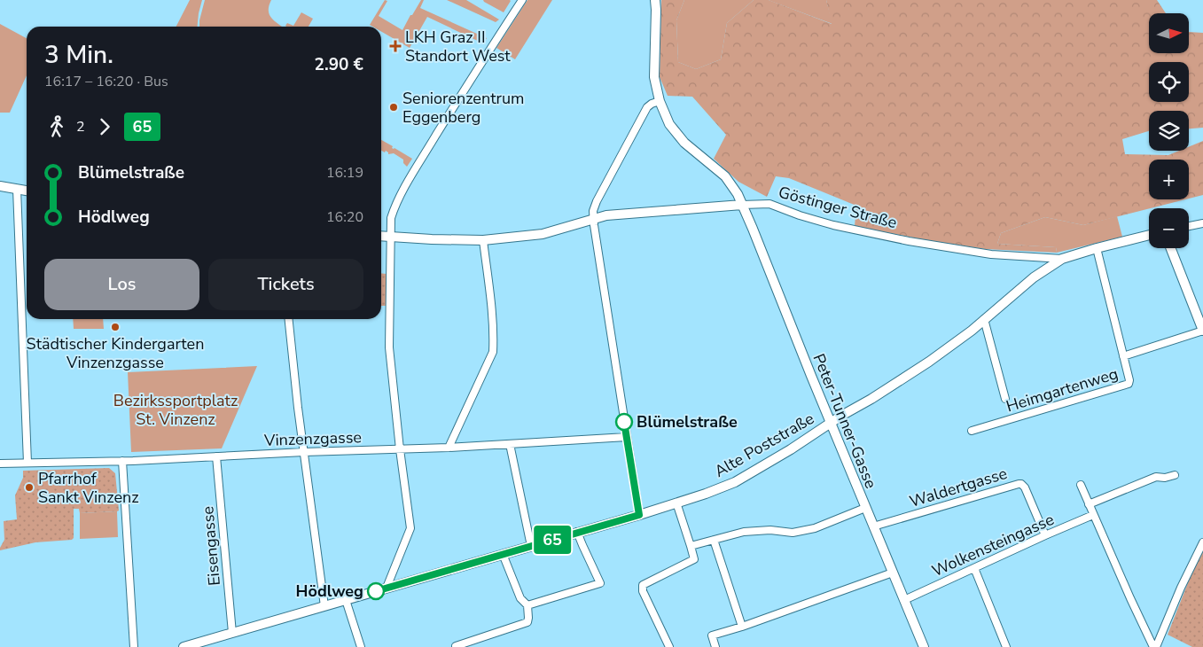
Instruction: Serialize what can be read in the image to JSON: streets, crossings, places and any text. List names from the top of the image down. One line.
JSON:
{"streets":{"main road":["Göstinger Straße","Peter-Tunner-Gasse","Alte Poststraße"],"street":["Heimgartenweg","Vinzenzgasse","Waldertgasse","Wolkensteingasse","Eisengasse"]},"crossings":[["Göstinger Straße","Heimgartenweg"],["Göstinger Straße","Peter-Tunner-Gasse"],["Göstinger Straße","Alte Poststraße"],["Heimgartenweg","Alte Poststraße"],["Peter-Tunner-Gasse","Alte Poststraße"],["Peter-Tunner-Gasse","Waldertgasse"],["Peter-Tunner-Gasse","Wolkensteingasse"],["Vinzenzgasse","Eisengasse"],["Alte Poststraße","Eisengasse"],["Waldertgasse","Wolkensteingasse"]],"parks":["Bezirkssportplatz St. Vinzenz"],"places":{"health":["LKH Graz II Standort West"],"other":["Seniorenzentrum Eggenberg","Städtischer Kindergarten Vinzenzgasse","Blümelstraße","Pfarrhof Sankt Vinzenz","Hödlweg"]},"lines":["bus line 65"],"north":"right","page":{"on_map":"65","map_buttons":["+","−"],"heading":["3 Min.","16:17 – 16:20 · Bus","2.90 €"],"legs":["2","65"],"list":[{"name":"Blümelstraße","value":"16:19"},{"name":"Hödlweg","value":"16:20"}],"buttons":["Los","Tickets"]}}
